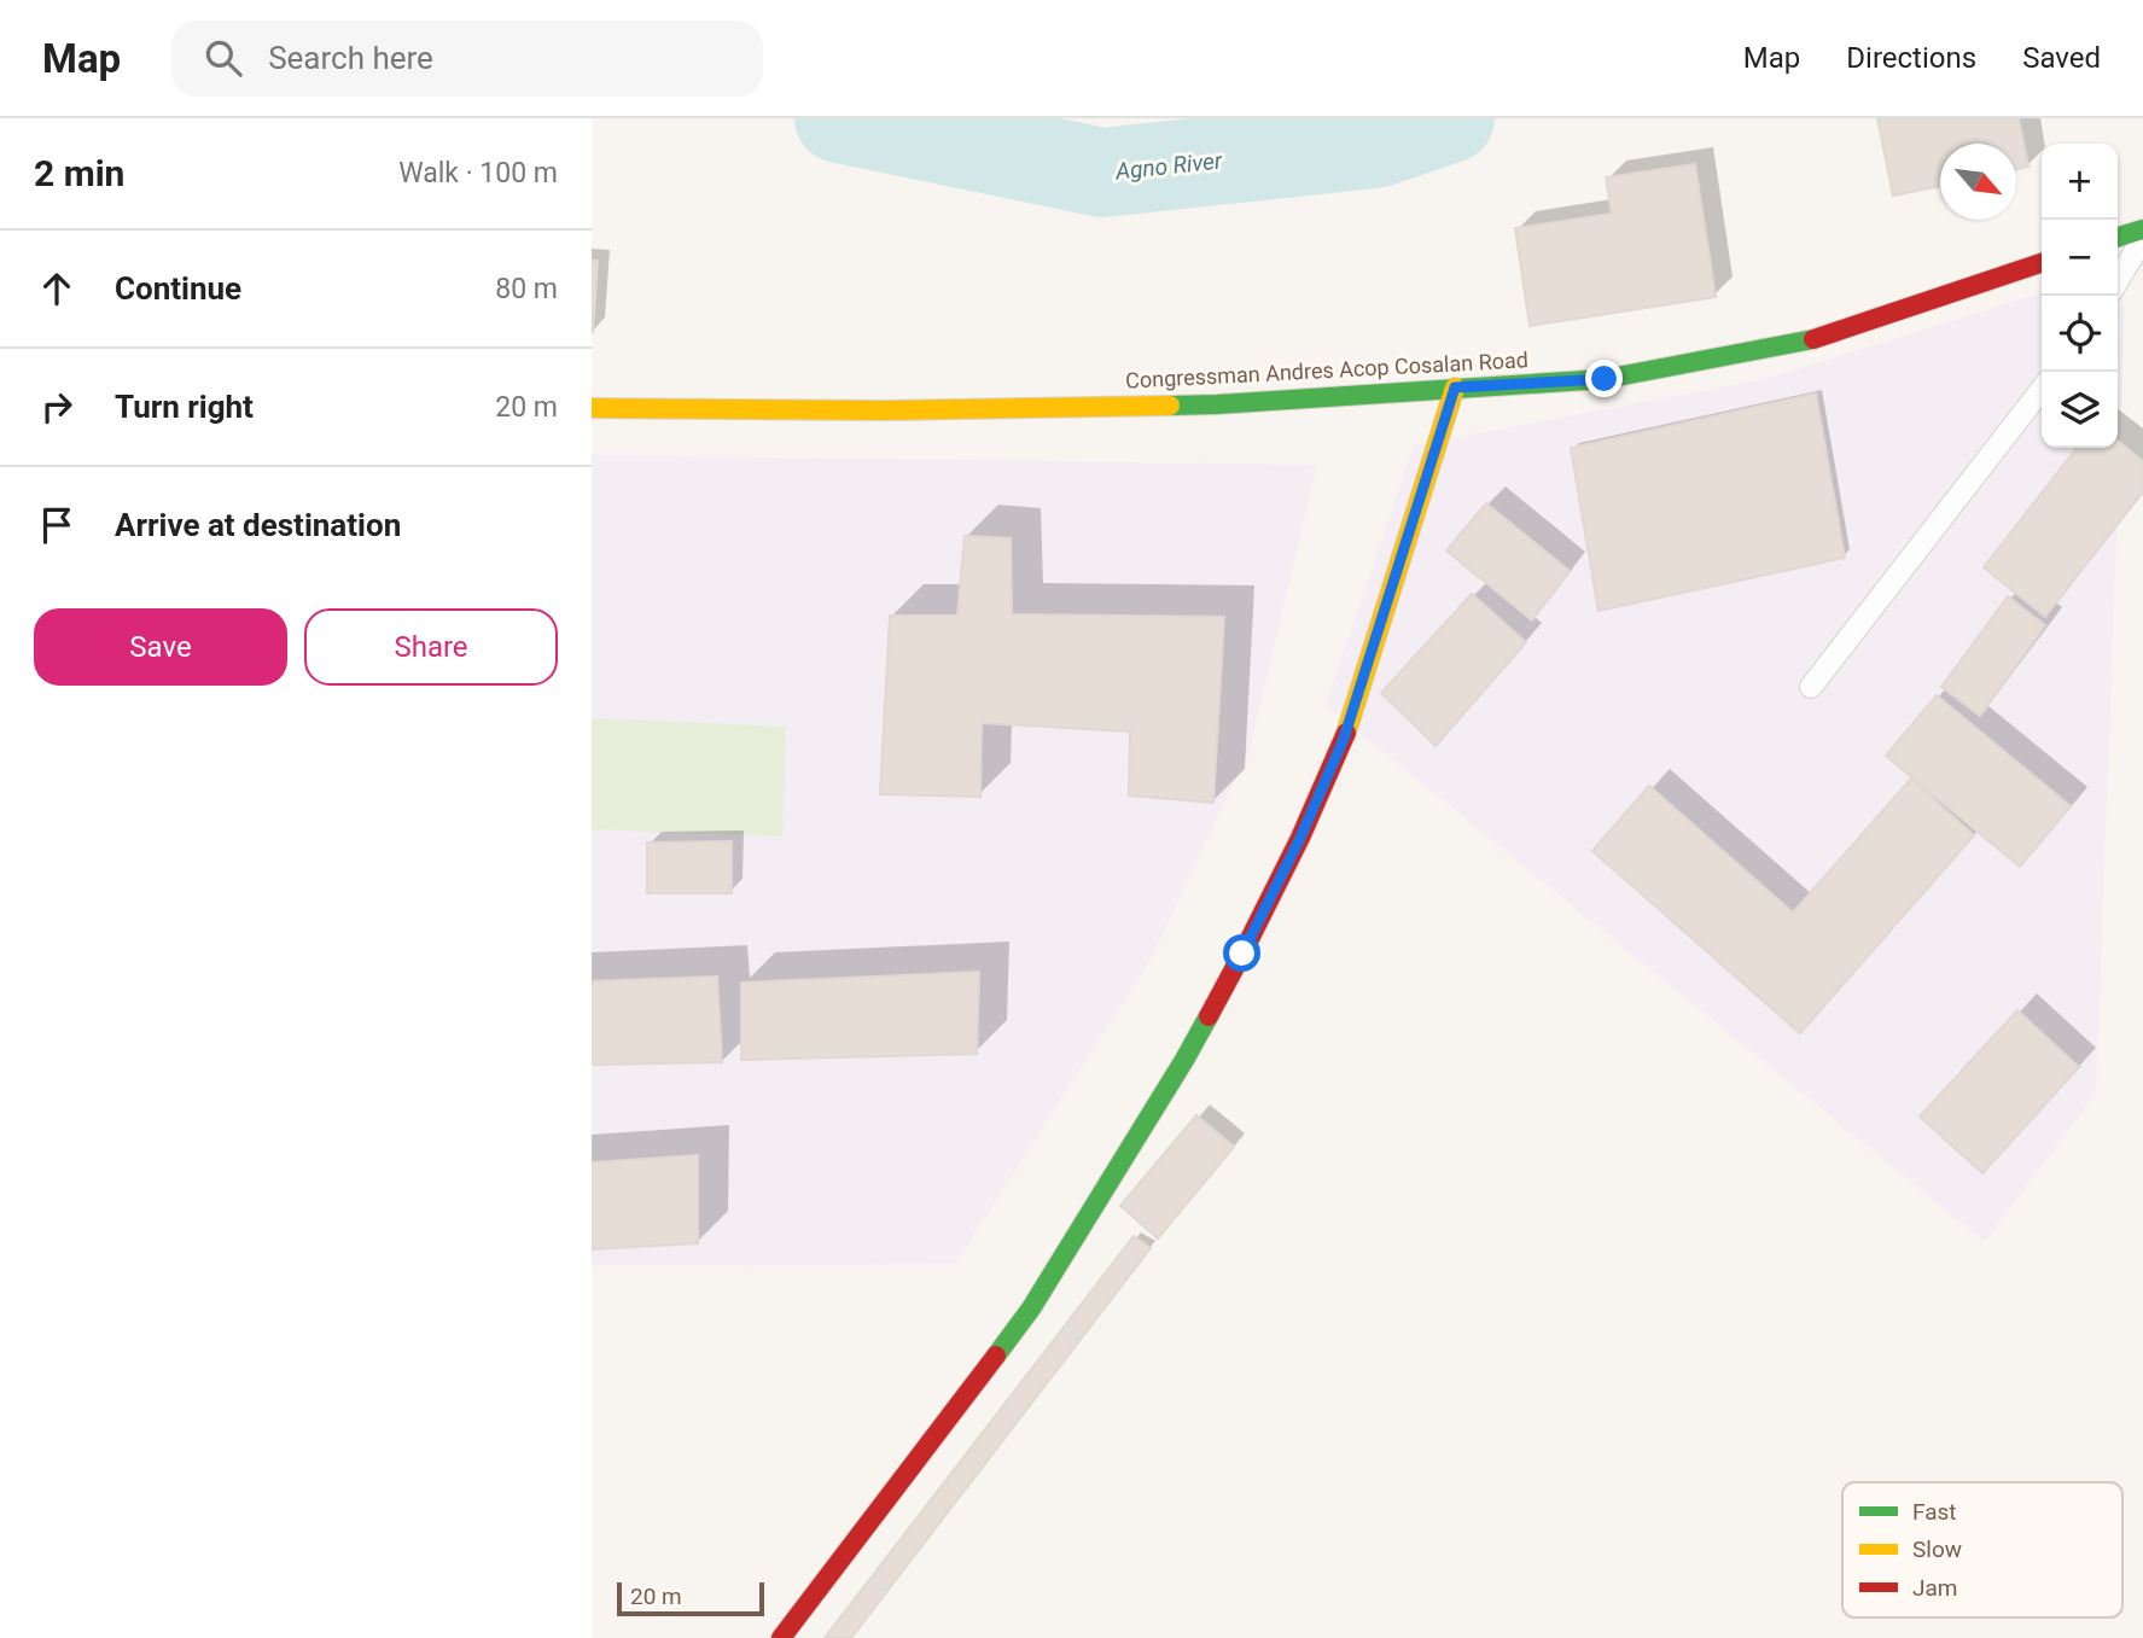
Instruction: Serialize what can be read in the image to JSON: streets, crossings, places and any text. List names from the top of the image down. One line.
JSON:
{"streets":{"main road":["Congressman Andres Acop Cosalan Road"]},"water":["Agno River"],"legend":["Fast","Slow","Jam"],"scale_bar":"20 m","north":"bottom right","page":{"header":"Map","search":"Search here","nav":["Map","Directions","Saved"],"heading":["2 min","Walk · 100 m"],"map_buttons":["+","−"],"list":[["Continue","80 m"],["Turn right","20 m"],"Arrive at destination"],"buttons":["Save","Share"],"scale":"20 m"}}
